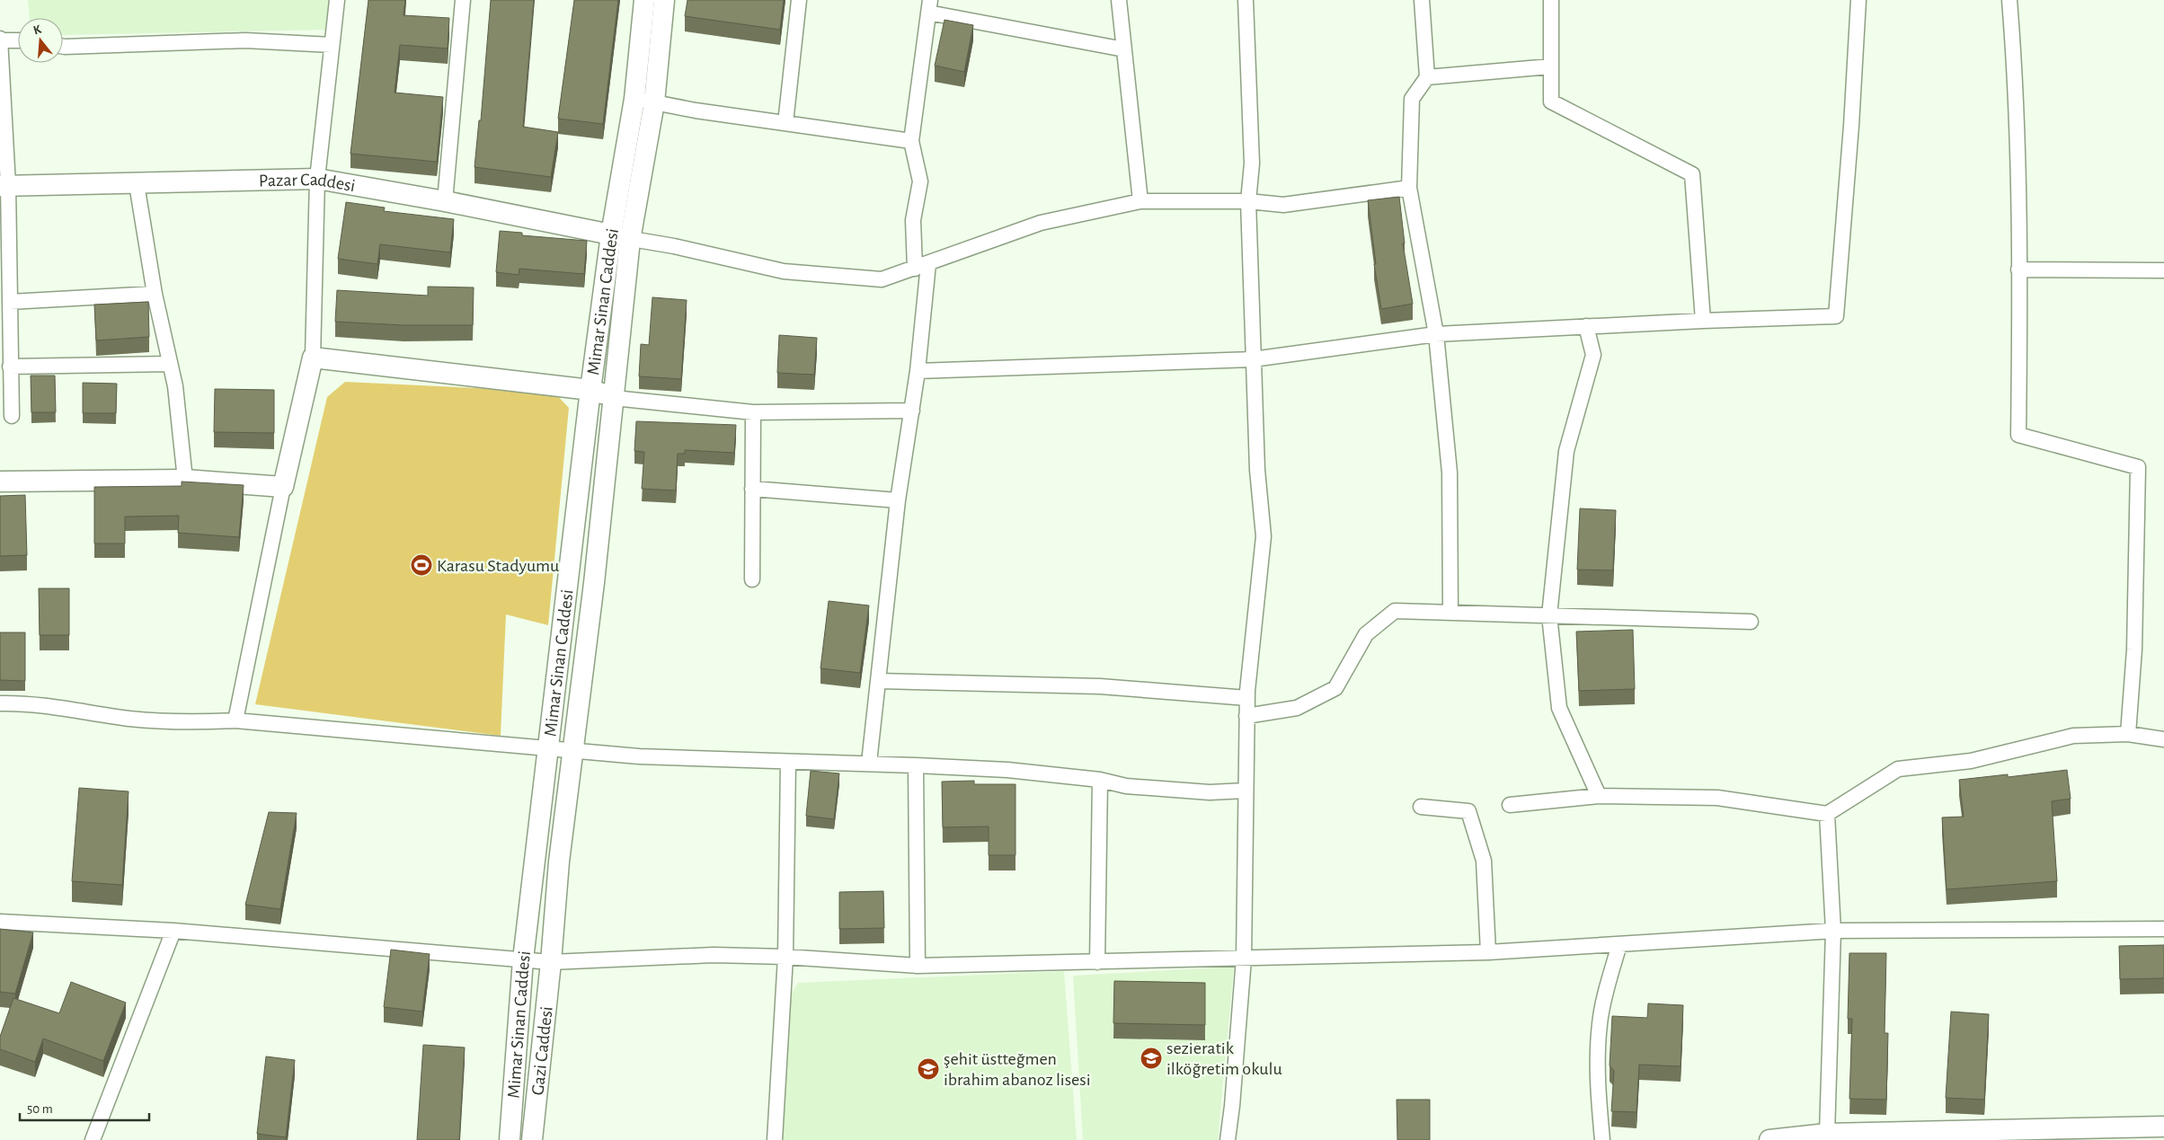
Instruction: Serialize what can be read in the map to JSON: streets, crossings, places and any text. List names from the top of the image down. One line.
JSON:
{"streets":{"main road":["Pazar Caddesi","Mimar Sinan Caddesi","Gazi Caddesi"]},"crossings":[["Pazar Caddesi","Mimar Sinan Caddesi"],["Mimar Sinan Caddesi","Gazi Caddesi"]],"places":{"sports":["Karasu Stadyumu"],"school or university":["sezieratik ilköğretim okulu","şehit üstteğmen ibrahim abanoz lisesi"]},"scale_bar":"50 m","north":"top"}
